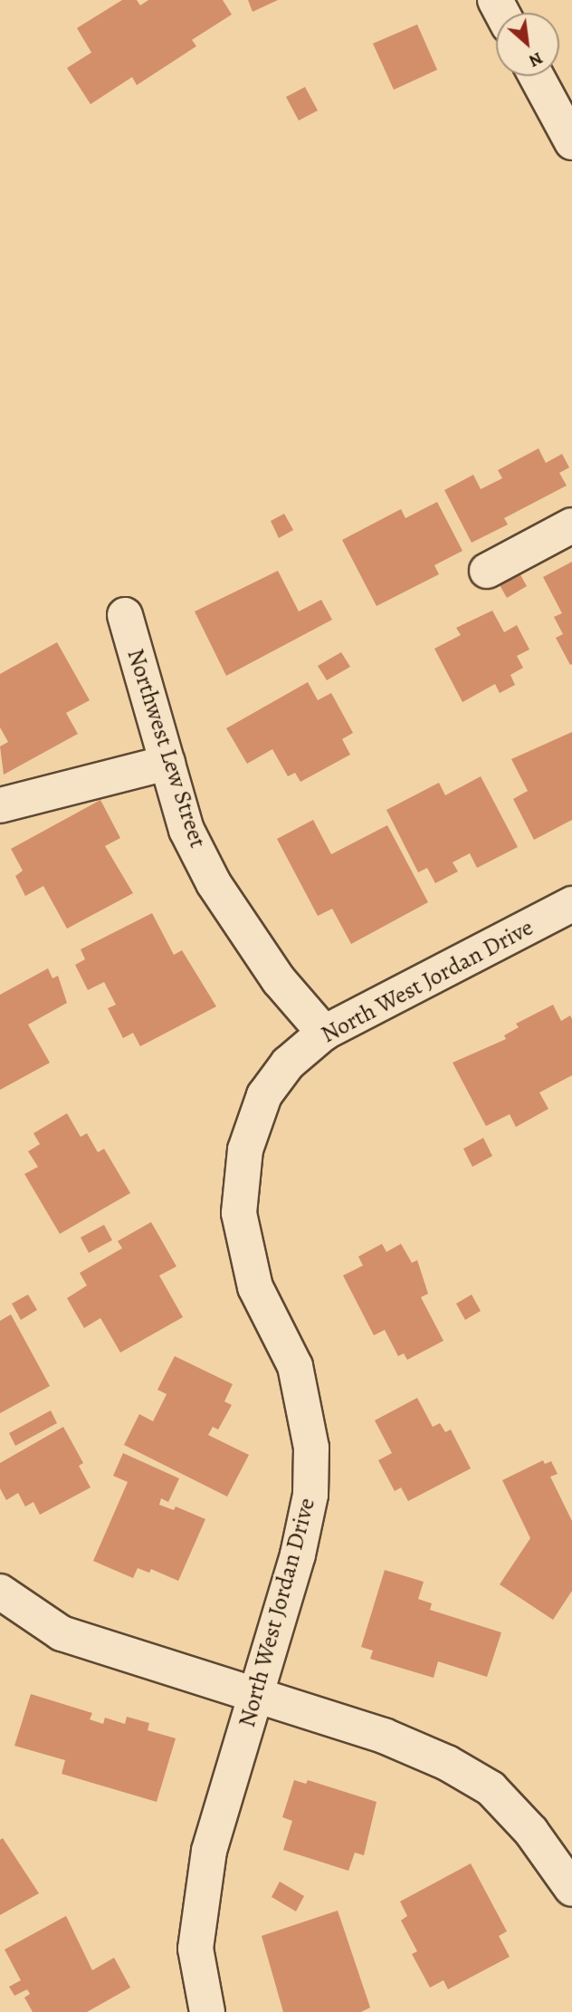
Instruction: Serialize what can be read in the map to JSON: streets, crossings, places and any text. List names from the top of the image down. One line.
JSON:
{"streets":{"street":["Northwest Lew Street","North West Jordan Drive"]},"crossings":[["Northwest Lew Street","North West Jordan Drive"]],"north":"bottom right"}
